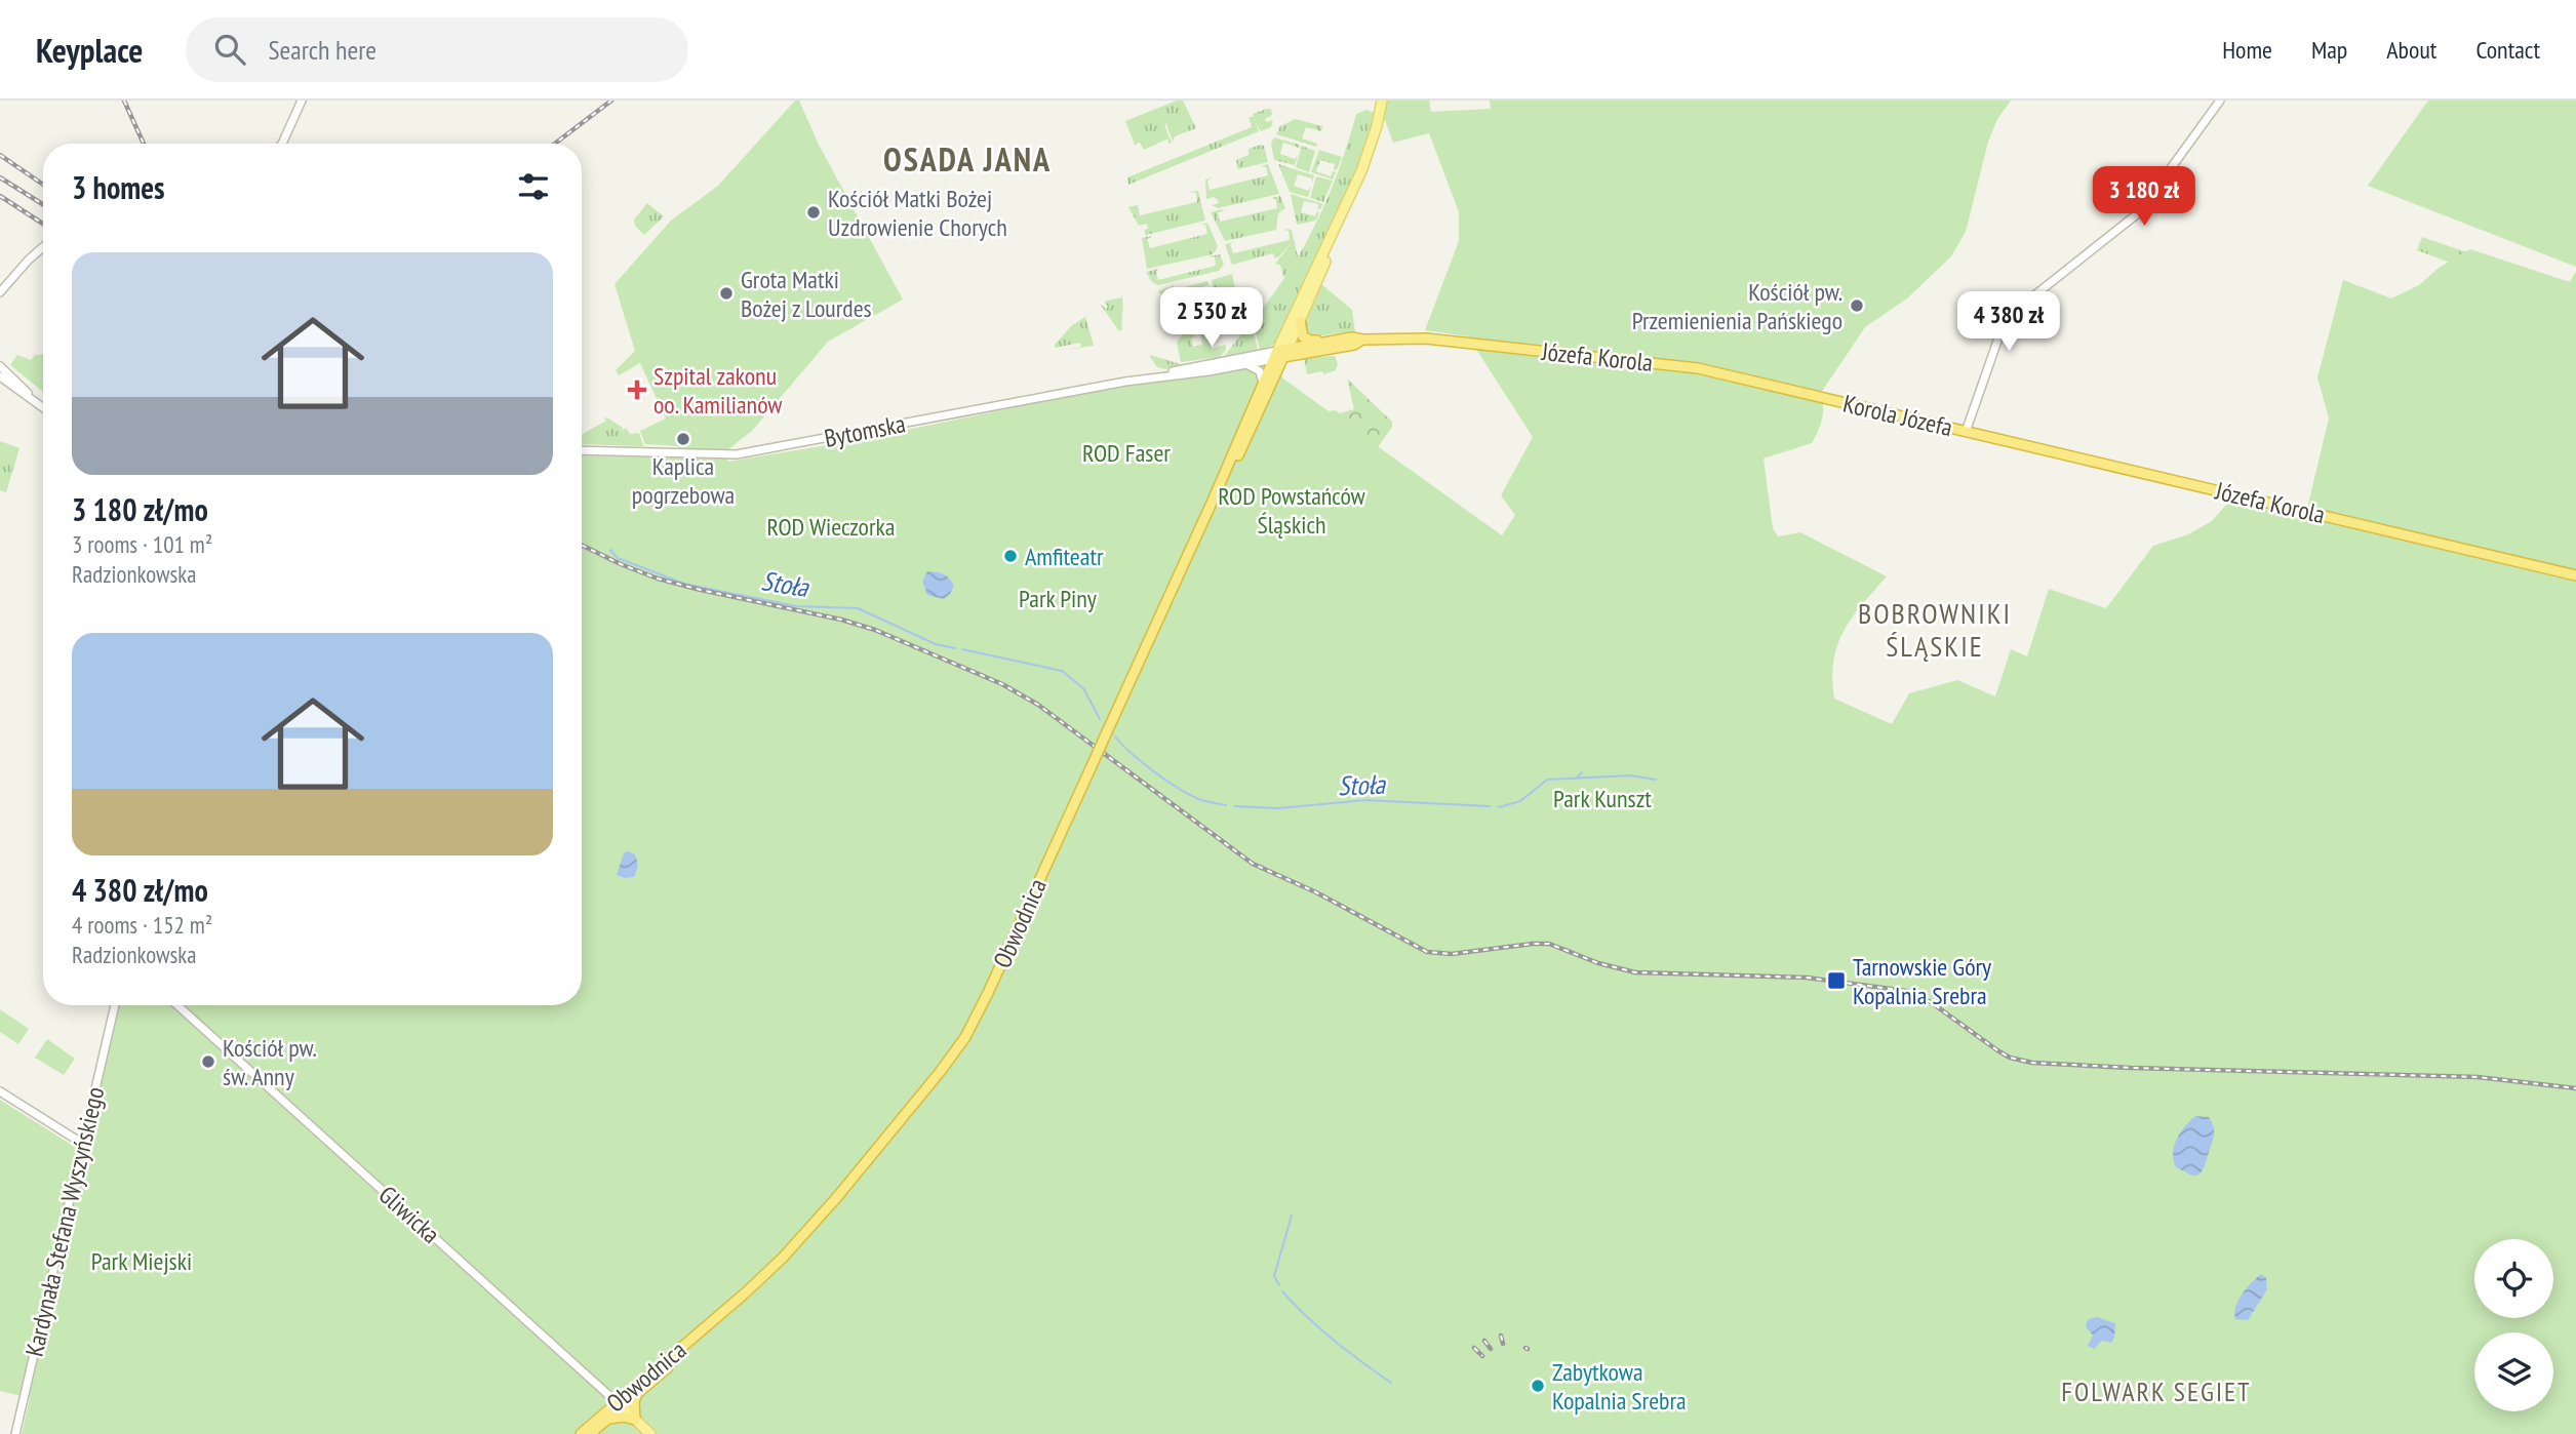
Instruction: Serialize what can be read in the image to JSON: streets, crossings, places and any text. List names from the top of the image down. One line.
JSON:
{"streets":{"highway":["Józefa Korola","Korola Józefa","Obwodnica"],"main road":["Gliwicka"],"street":["Bytomska","Kardynała Stefana Wyszyńskiego"]},"crossings":[["Józefa Korola","Korola Józefa"],["Józefa Korola","Bytomska"],["Józefa Korola","Obwodnica"],["Bytomska","Obwodnica"],["Obwodnica","Gliwicka"]],"districts":["OSADA JANA","BOBROWNIKI ŚLĄSKIE","FOLWARK SEGIET"],"water":["Stoła"],"parks":["ROD Faser","ROD Powstańców Śląskich","ROD Wieczorka","Park Piny","Park Kunszt","Park Miejski"],"places":{"other":["Kościół Matki Bożej Uzdrowienie Chorych","Grota Matki Bożej z Lourdes","Kościół pw. Przemienienia Pańskiego","Kaplica pogrzebowa","Amfiteatr","Kościół pw. św. Anny","Zabytkowa Kopalnia Srebra"],"health":["Szpital zakonu oo. Kamilianów"],"transit":["Tarnowskie Góry Kopalnia Srebra"]},"page":{"header":"Keyplace","search":"Search here","nav":["Home","Map","About","Contact"],"heading":"3 homes","price":["3 180 zł","2 530 zł","4 380 zł"],"list":[{"name":"3 180 zł/mo","note":"3 rooms · 101 m² · Radzionkowska"},{"name":"4 380 zł/mo","note":"4 rooms · 152 m² · Radzionkowska"}]}}
